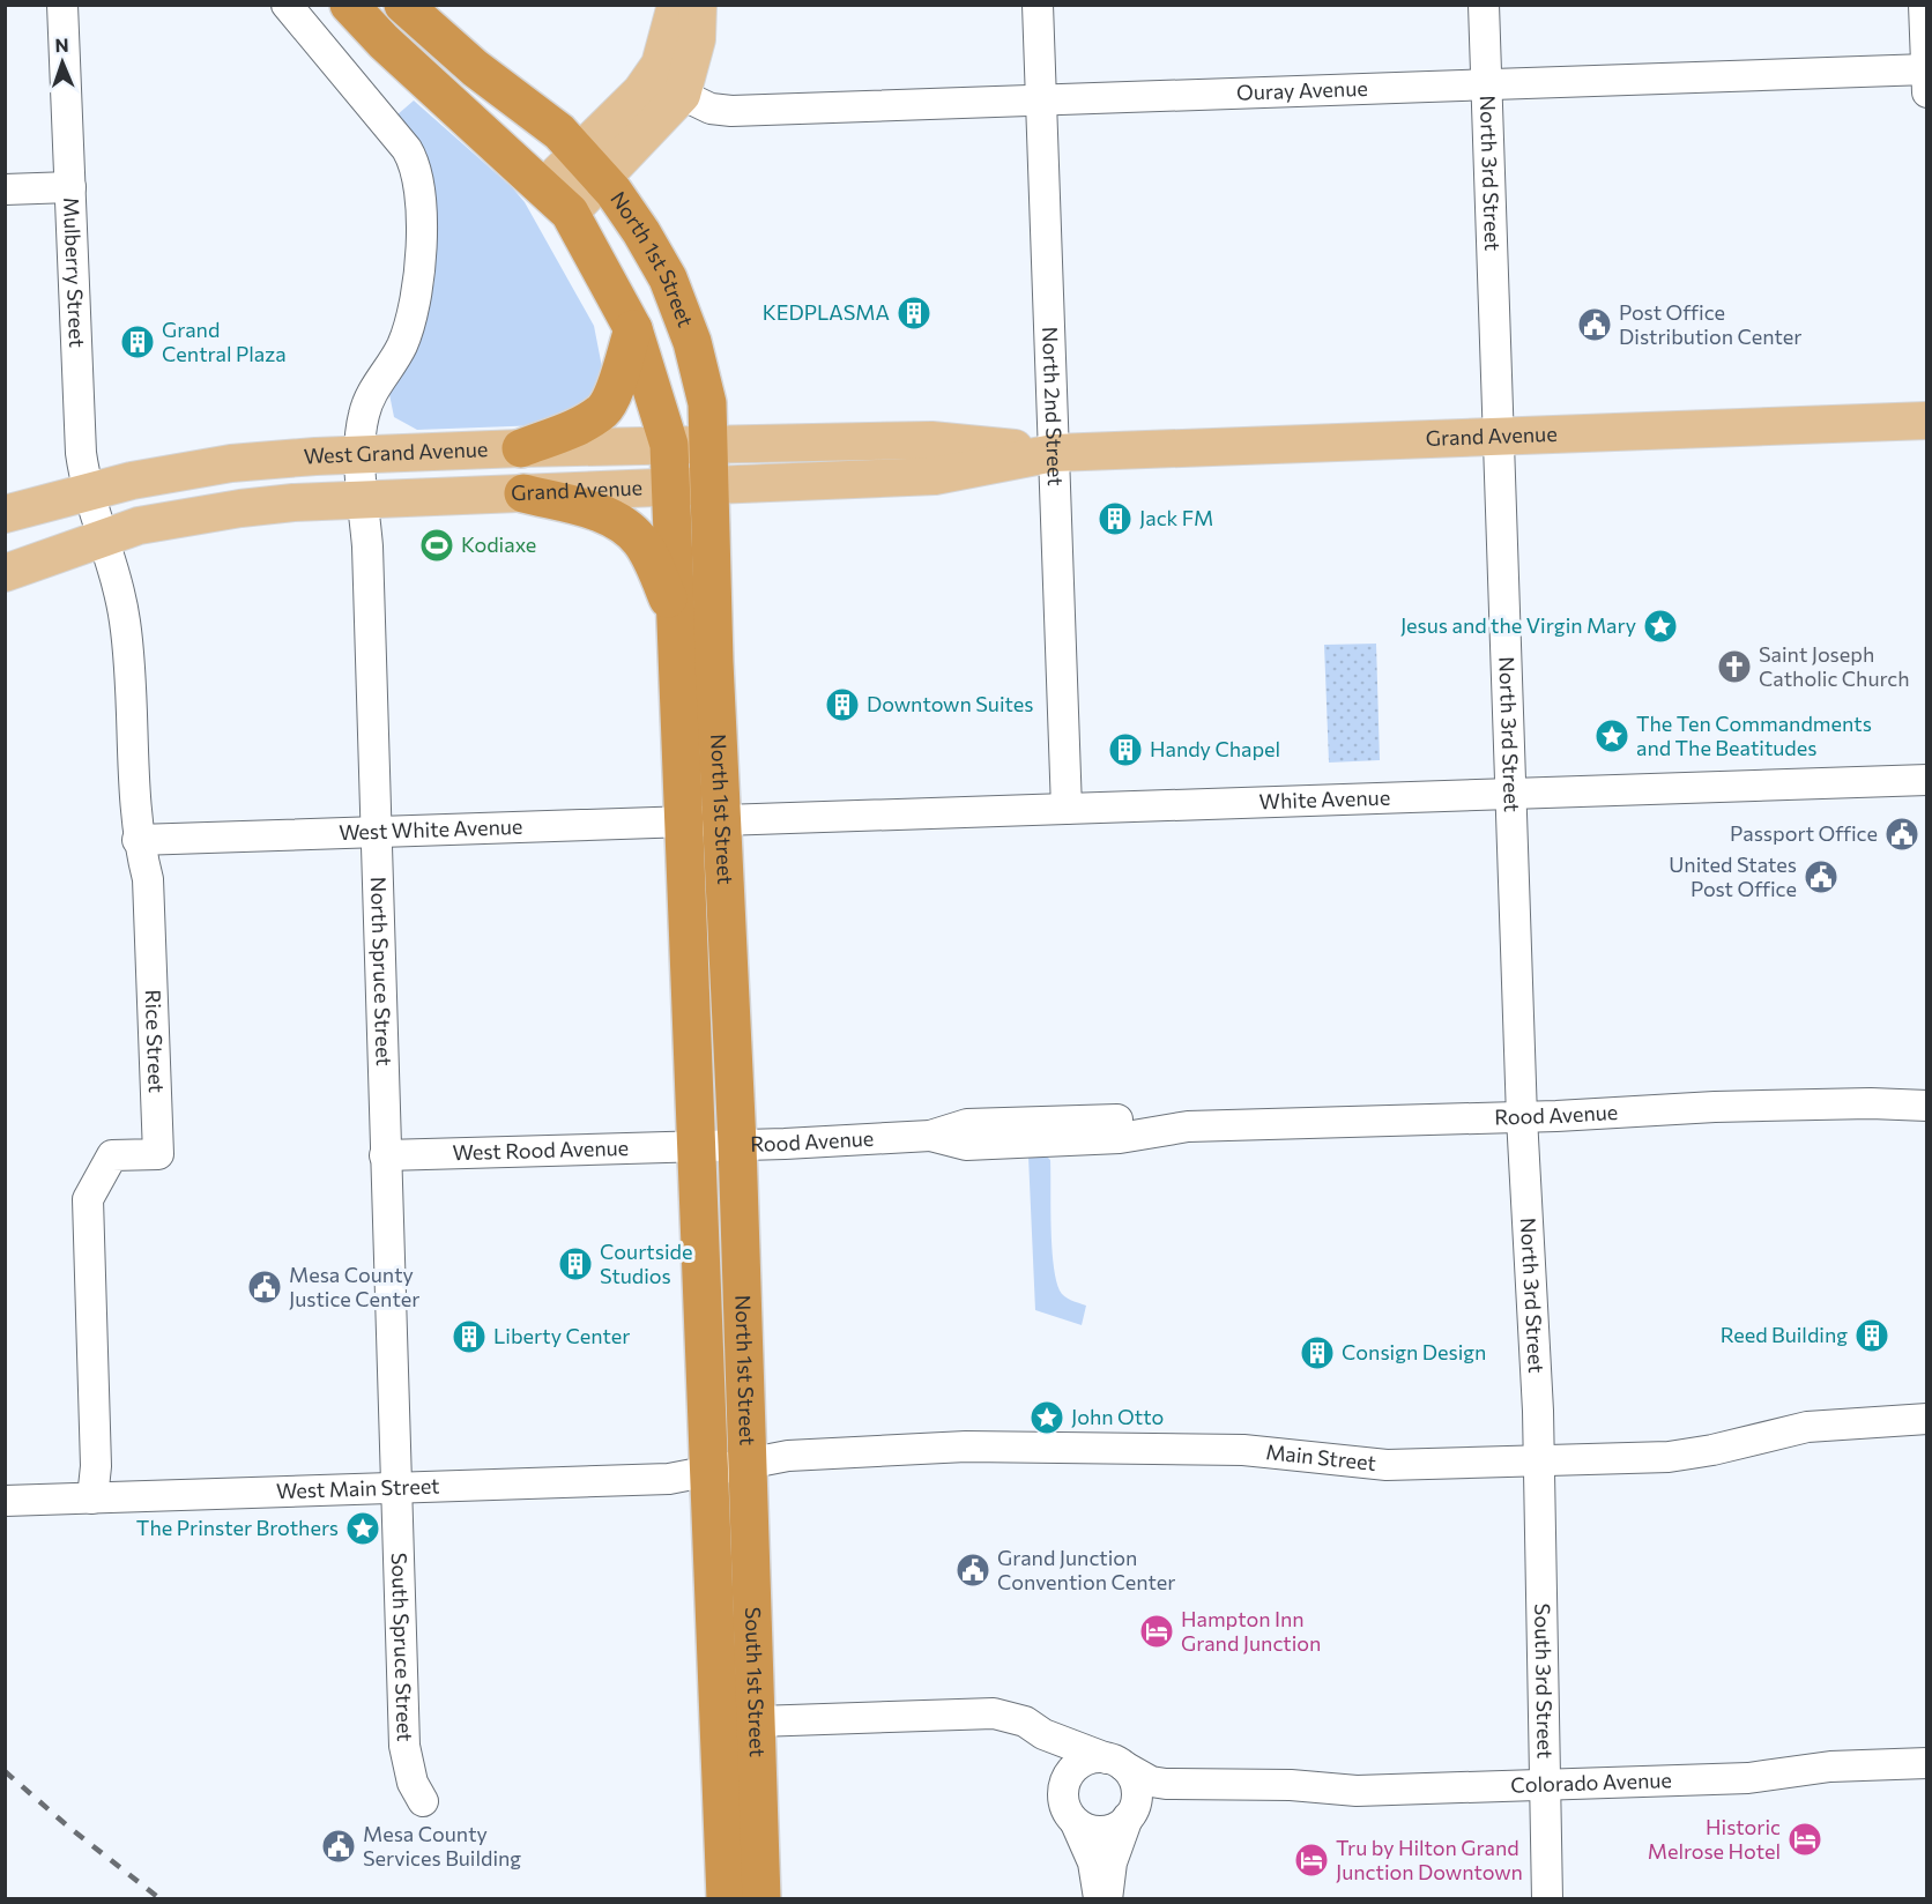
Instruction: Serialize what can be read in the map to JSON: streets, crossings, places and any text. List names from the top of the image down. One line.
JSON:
{"streets":{"highway":["North 1st Street","South 1st Street"],"main road":["Grand Avenue","West Grand Avenue"],"street":["Ouray Avenue","North 3rd Street","Mulberry Street","North 2nd Street","White Avenue","West White Avenue","North Spruce Street","Rice Street","Rood Avenue","West Rood Avenue","Main Street","West Main Street","South Spruce Street","South 3rd Street","Colorado Avenue"]},"crossings":[["Ouray Avenue","North 3rd Street"],["Ouray Avenue","North 1st Street"],["Ouray Avenue","North 2nd Street"],["North 3rd Street","Grand Avenue"],["North 3rd Street","White Avenue"],["North 3rd Street","Rood Avenue"],["North 3rd Street","Main Street"],["North 3rd Street","South 3rd Street"],["North 1st Street","Grand Avenue"],["North 1st Street","West Grand Avenue"],["North 1st Street","White Avenue"],["North 1st Street","West White Avenue"],["North 1st Street","Rood Avenue"],["North 1st Street","West Rood Avenue"],["North 1st Street","Main Street"],["North 1st Street","West Main Street"],["North 1st Street","South 1st Street"],["Mulberry Street","Grand Avenue"],["Mulberry Street","West Grand Avenue"],["Mulberry Street","Rice Street"],["North 2nd Street","Grand Avenue"],["North 2nd Street","White Avenue"],["Grand Avenue","West Grand Avenue"],["Grand Avenue","North Spruce Street"],["Grand Avenue","Rice Street"],["West Grand Avenue","North Spruce Street"],["White Avenue","West White Avenue"],["West White Avenue","North Spruce Street"],["West White Avenue","Rice Street"],["North Spruce Street","West Rood Avenue"],["North Spruce Street","West Main Street"],["North Spruce Street","South Spruce Street"],["Rice Street","West Main Street"],["Rood Avenue","West Rood Avenue"],["Main Street","West Main Street"],["Main Street","South 3rd Street"],["Main Street","South 1st Street"],["West Main Street","South Spruce Street"],["West Main Street","South 1st Street"],["South 3rd Street","Colorado Avenue"],["South 1st Street","Colorado Avenue"]],"places":{"building":["KEDPLASMA","Grand Central Plaza","Jack FM","Downtown Suites","Handy Chapel","Courtside Studios","Reed Building","Liberty Center","Consign Design"],"public building":["Post Office Distribution Center","Passport Office","United States Post Office","Mesa County Justice Center","Grand Junction Convention Center","Mesa County Services Building"],"sports":["Kodiaxe"],"place":["Jesus and the Virgin Mary","The Ten Commandments and The Beatitudes","John Otto","The Prinster Brothers"],"church":["Saint Joseph Catholic Church"],"hotel":["Hampton Inn Grand Junction","Historic Melrose Hotel","Tru by Hilton Grand Junction Downtown"]},"north":"top"}
